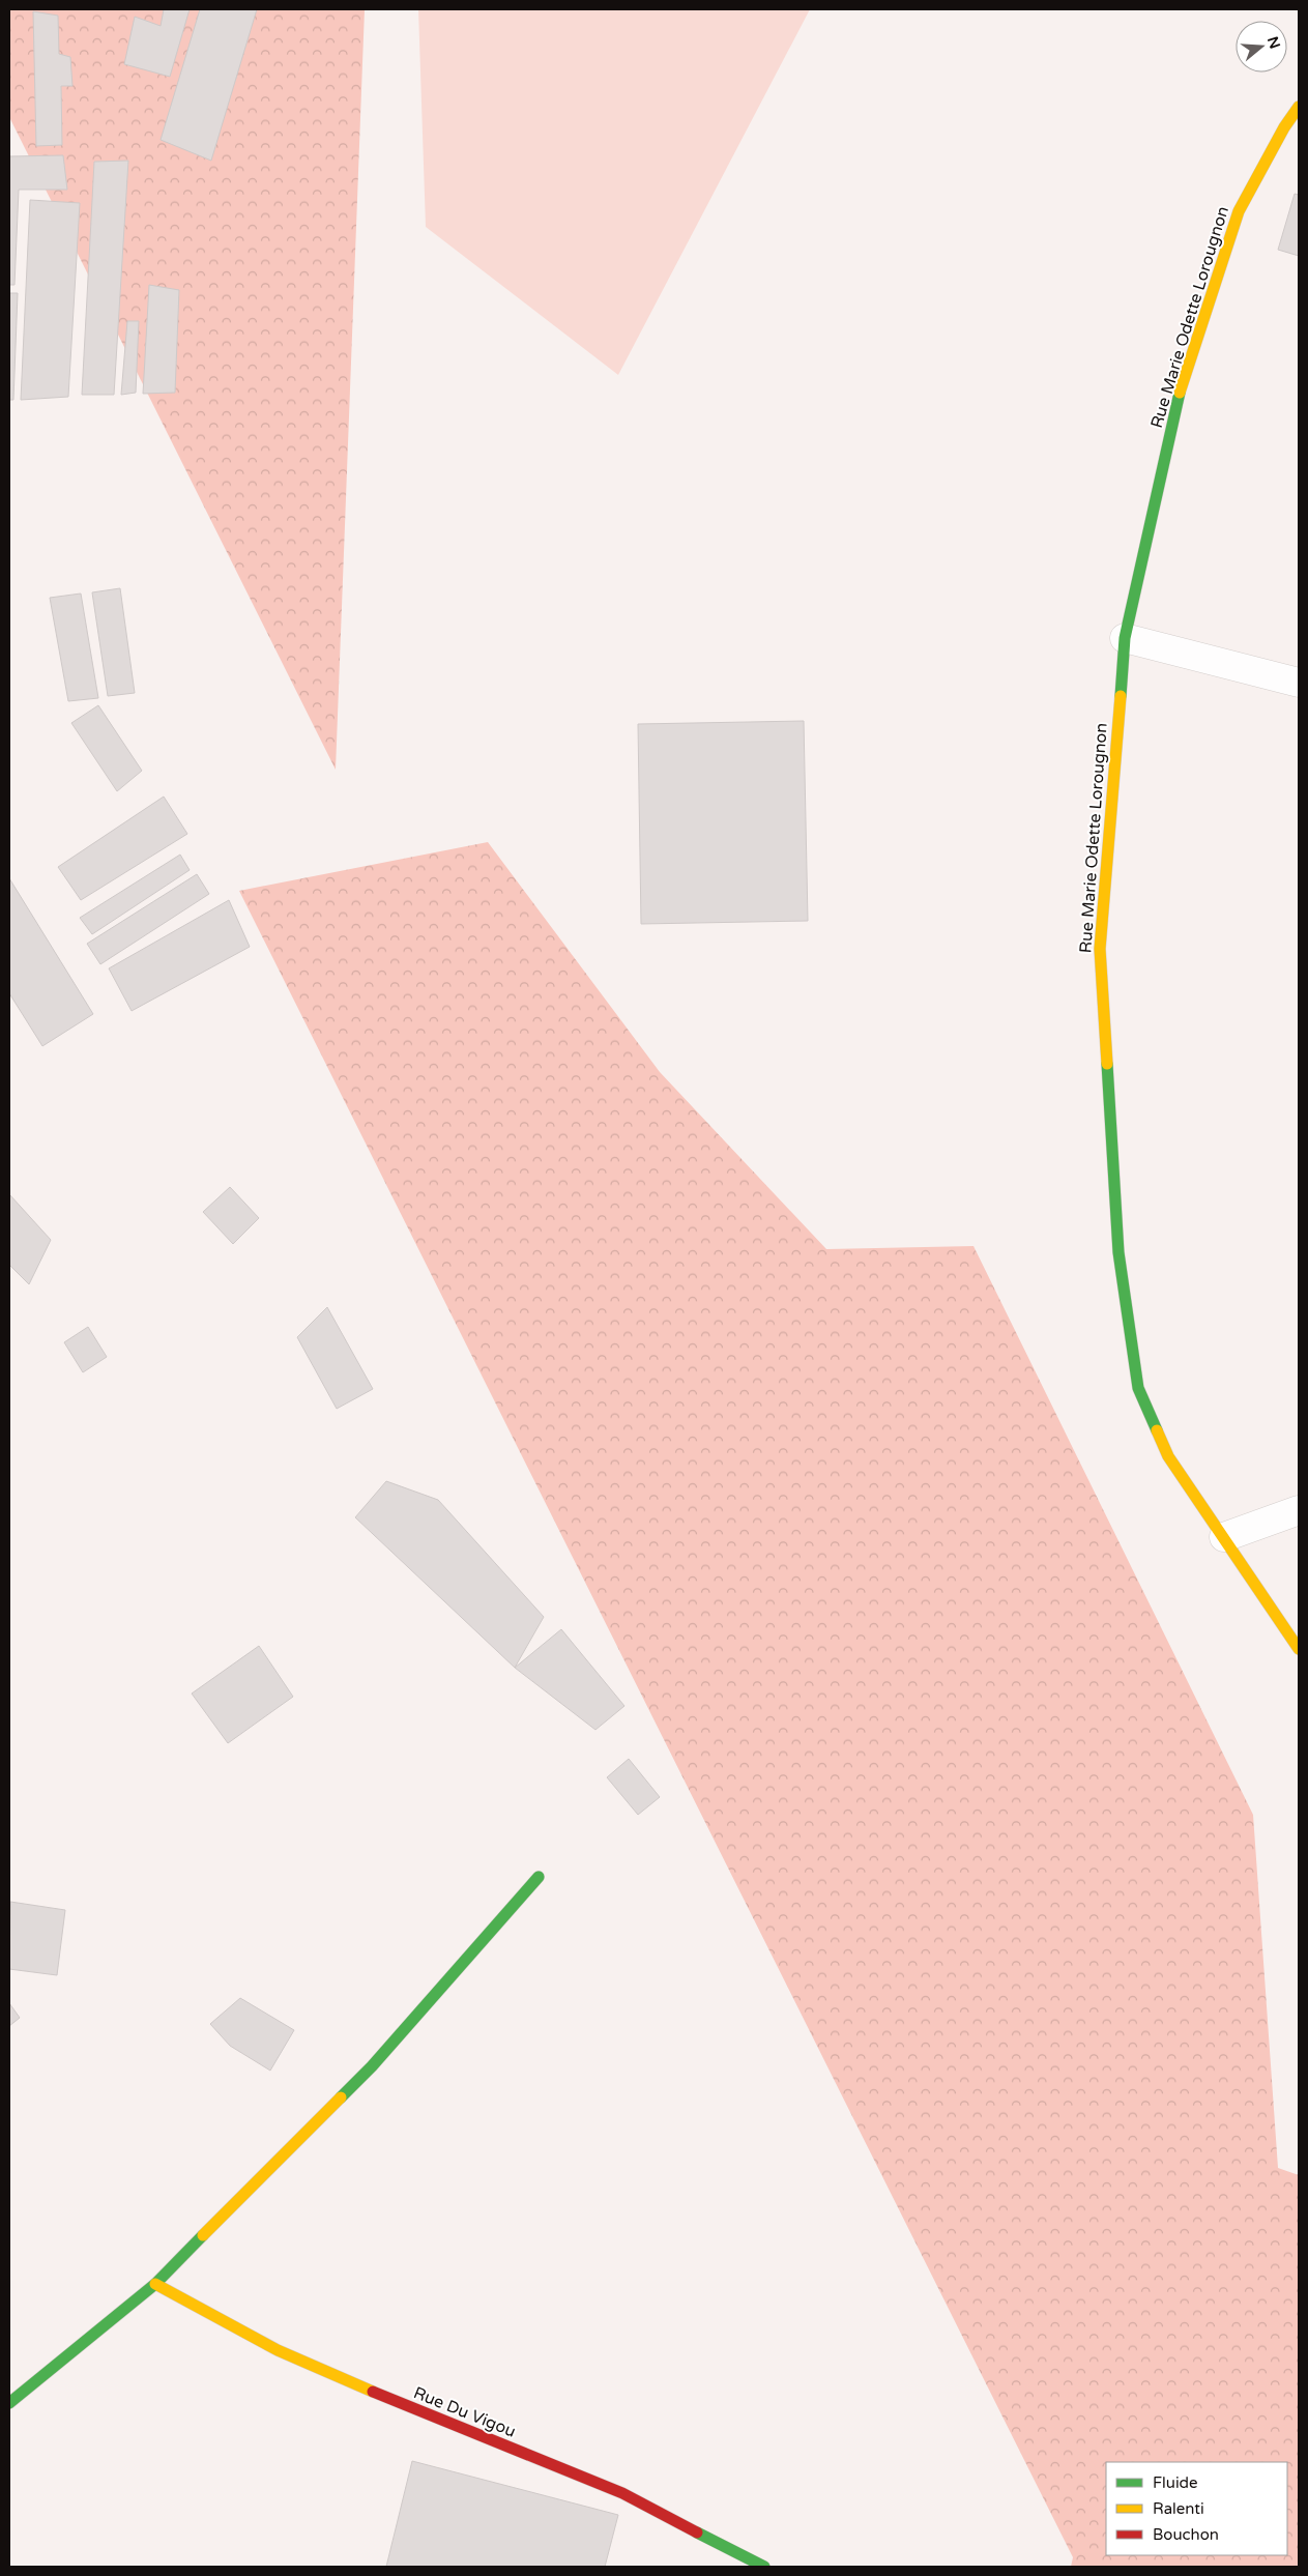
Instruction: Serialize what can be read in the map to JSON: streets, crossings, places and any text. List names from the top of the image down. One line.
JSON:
{"streets":{"street":["Rue Marie Odette Lorougnon","Rue Du Vigou"]},"legend":["Fluide","Ralenti","Bouchon"],"north":"right"}
